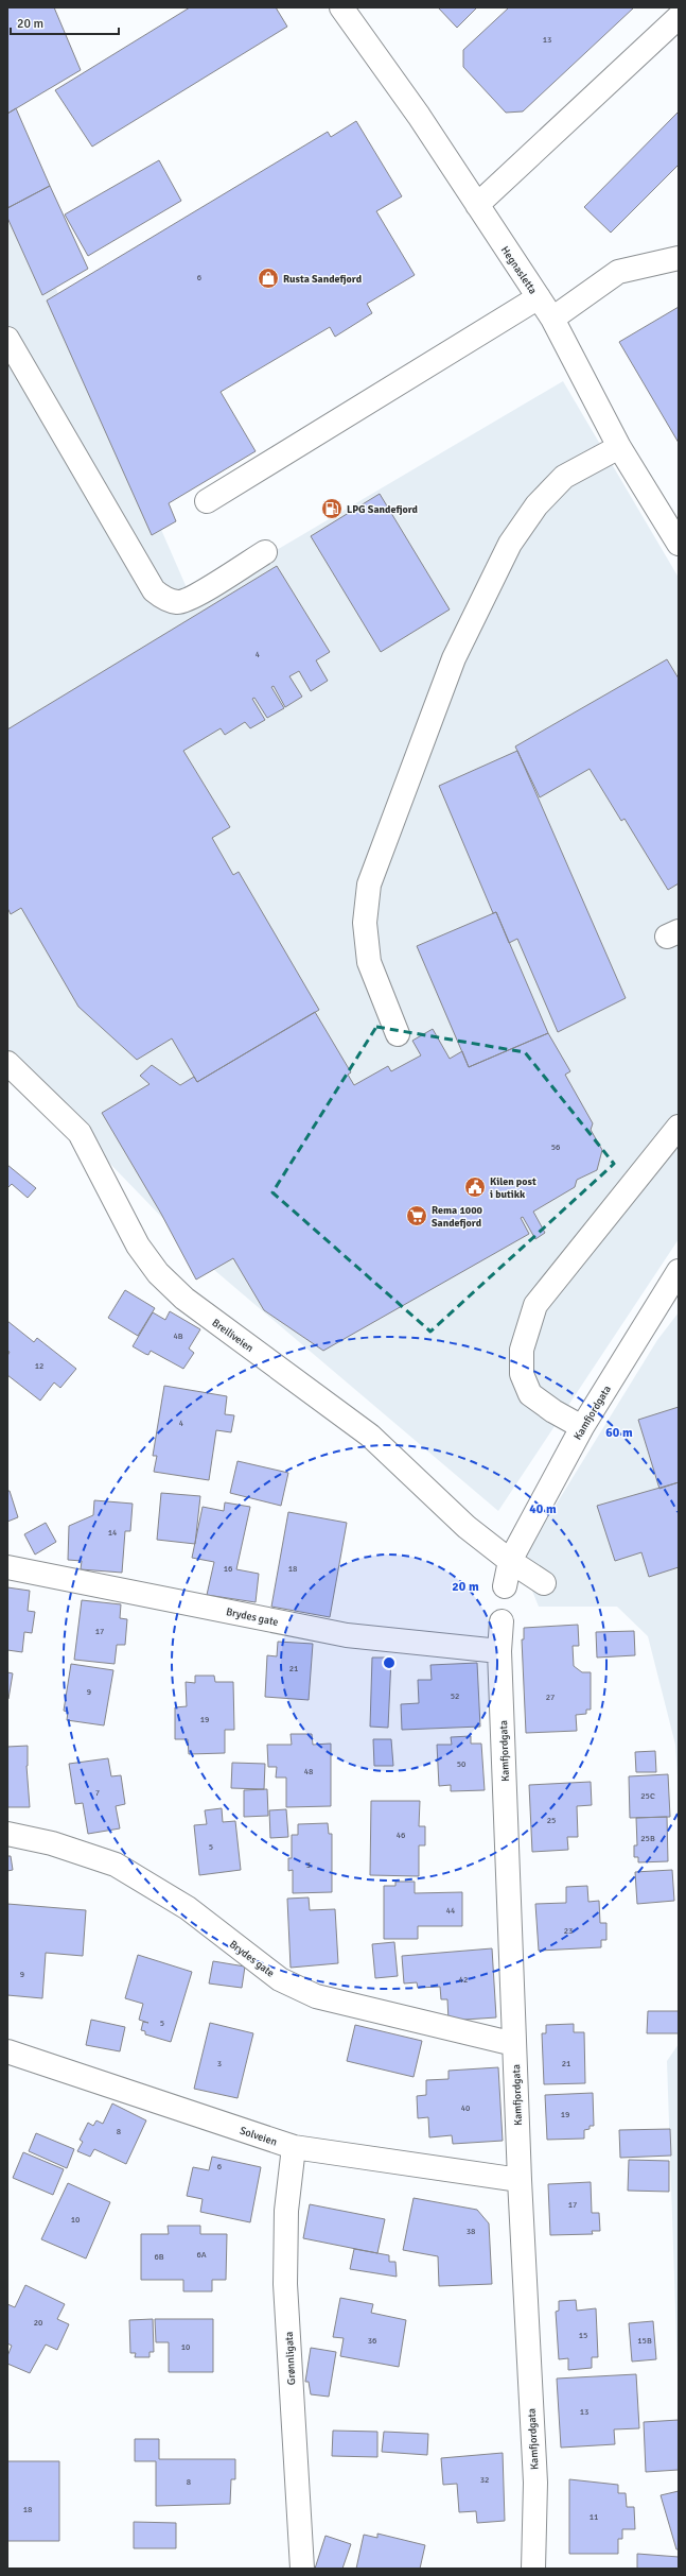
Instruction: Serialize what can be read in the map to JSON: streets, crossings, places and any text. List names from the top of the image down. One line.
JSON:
{"streets":{"street":["Hegnasletta","Breiliveien","Kamfjordgata","Brydes gate","Solveien","Grønnligata"]},"crossings":[["Breiliveien","Kamfjordgata"],["Kamfjordgata","Brydes gate"],["Kamfjordgata","Solveien"],["Solveien","Grønnligata"]],"places":{"shop":["Rusta Sandefjord"],"fuel station":["LPG Sandefjord"],"public building":["Kilen post i butikk"],"supermarket":["Rema 1000 Sandefjord"]},"house_numbers":["13","6","4","56","4B","12","4","14","16","18","17","21","9","52","27","19","50","48","7","25C","25","46","25B","5","3","44","23","9","42","5","3","21","40","19","8","6","17","10","38","6A","6B","20","15","36","15B","10","13","32","8","18","11"],"scale_bar":"20 m","rings":["60 m","40 m","20 m"]}
